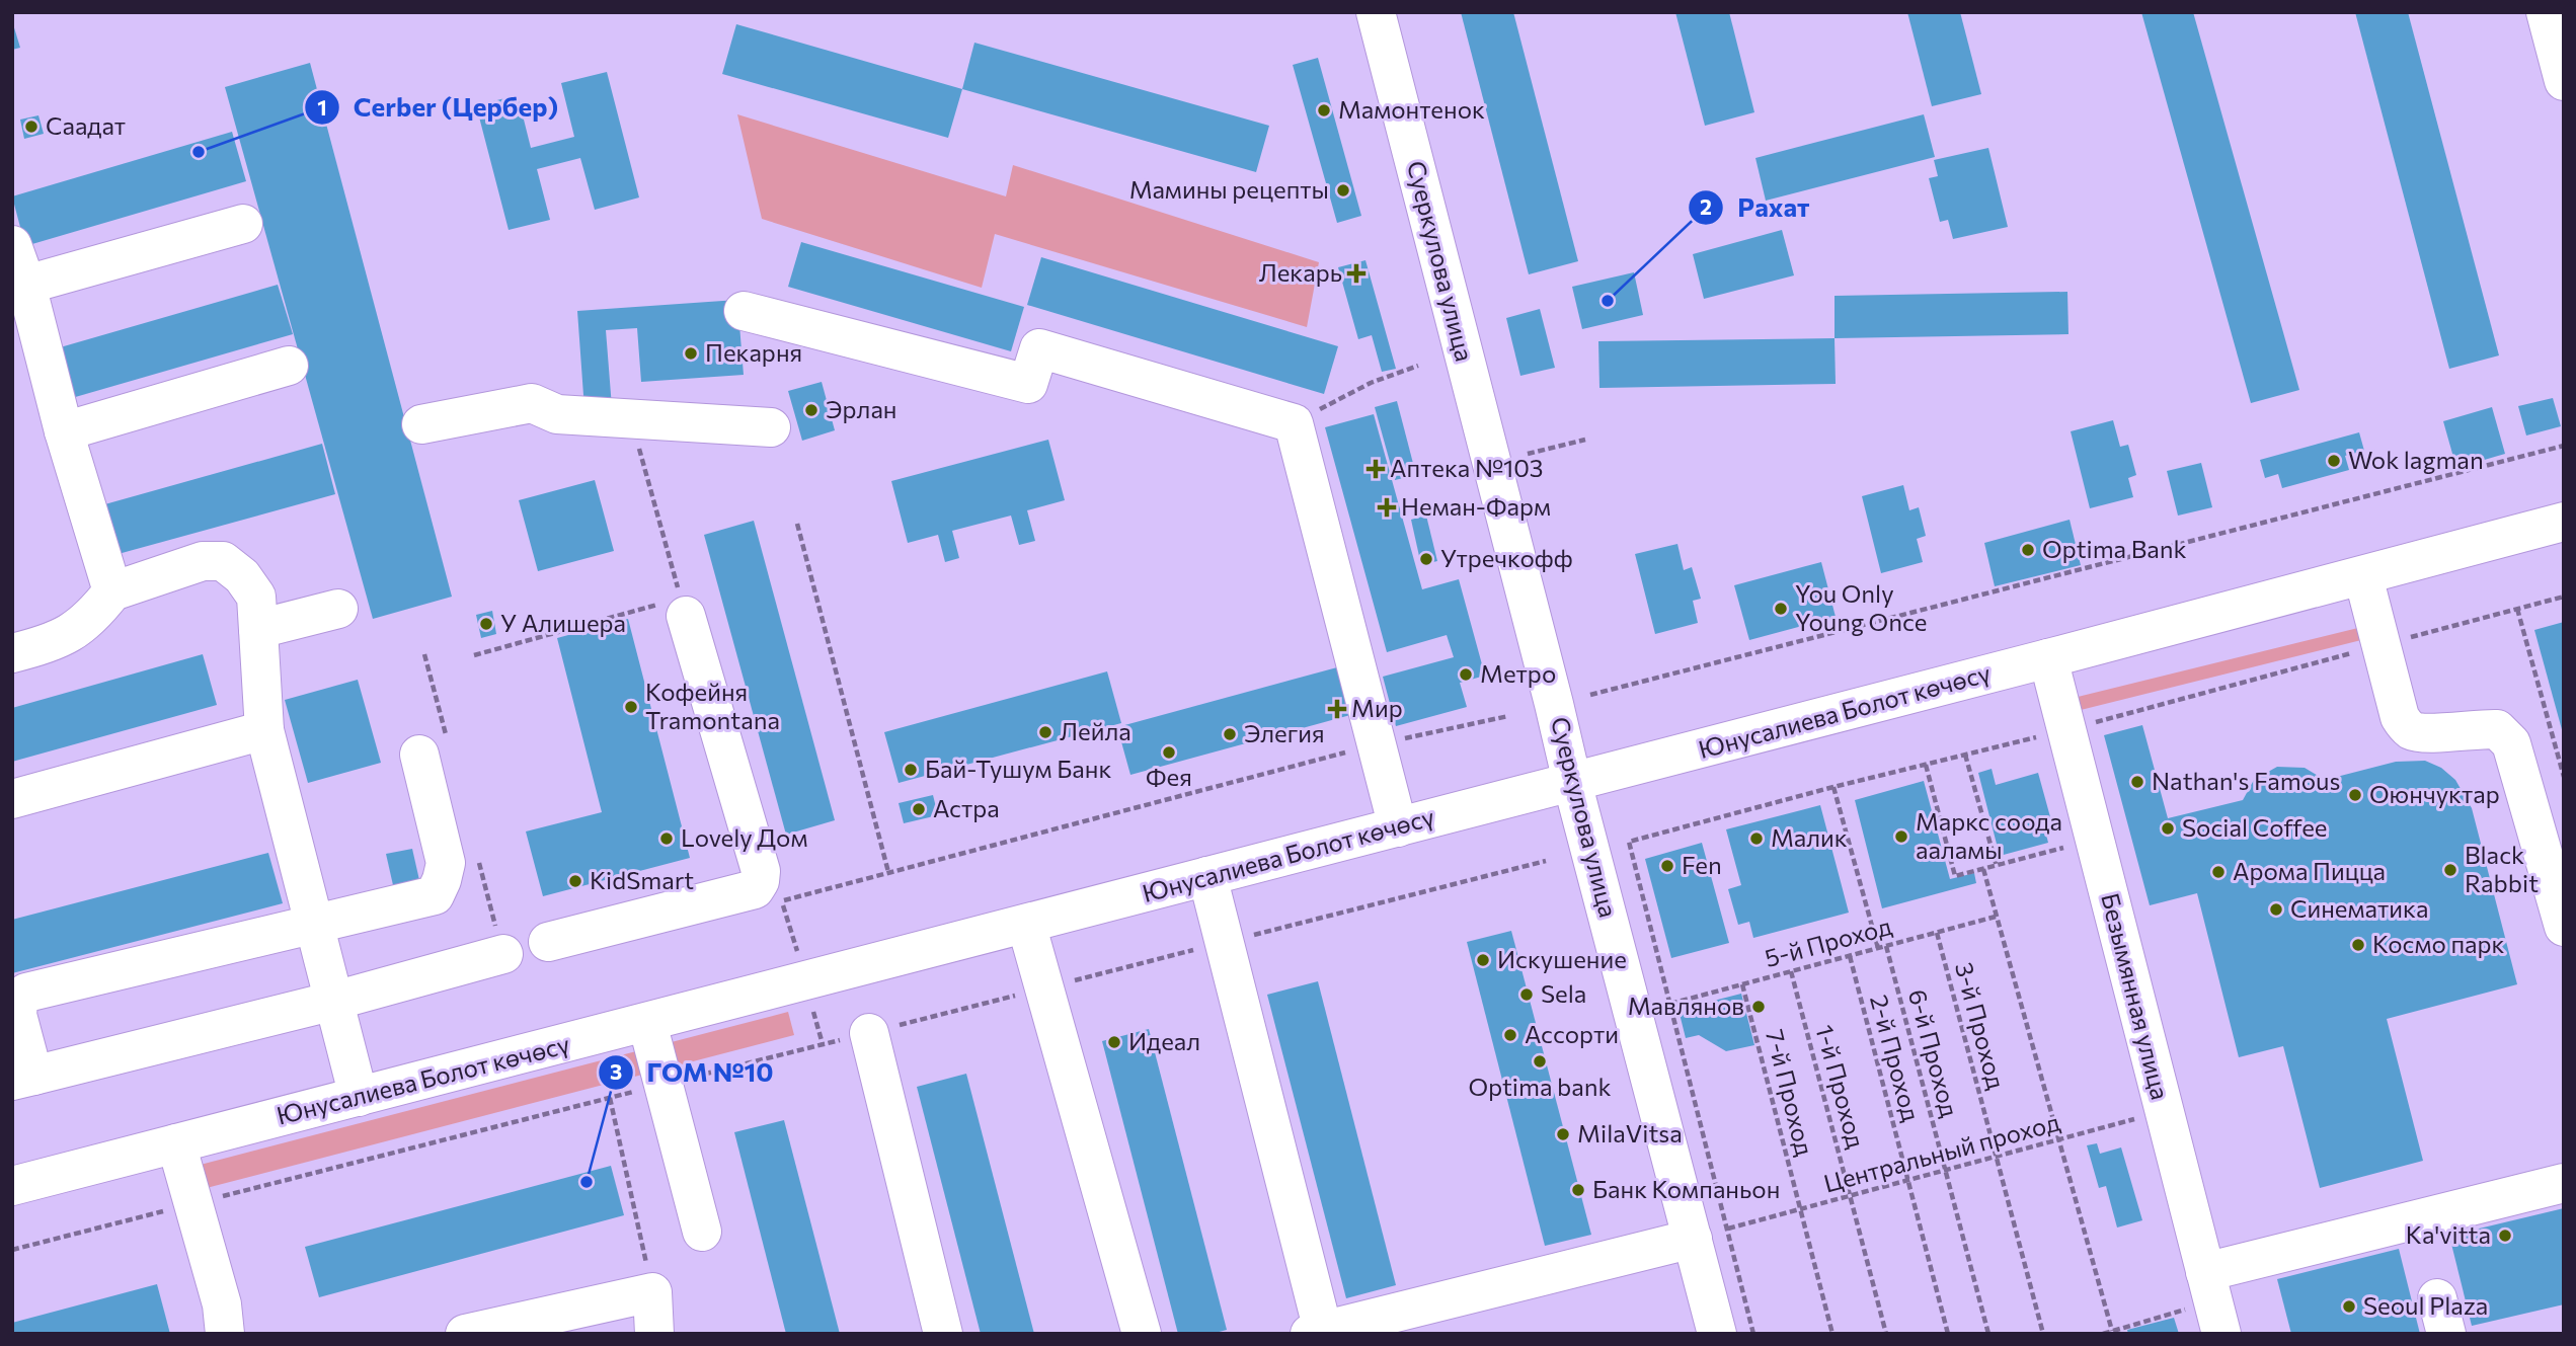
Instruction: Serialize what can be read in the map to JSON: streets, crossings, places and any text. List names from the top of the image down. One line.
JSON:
{"streets":{"main road":["Суеркулова улица","Юнусалиева Болот көчөсү","Безымянная улица"],"path":["5-й Проход","3-й Проход","6-й Проход","2-й Проход","1-й Проход","7-й Проход","Центральный проход"]},"crossings":[["Суеркулова улица","Юнусалиева Болот көчөсү"],["Суеркулова улица","Центральный проход"],["Юнусалиева Болот көчөсү","Безымянная улица"],["5-й Проход","3-й Проход"],["5-й Проход","6-й Проход"],["5-й Проход","2-й Проход"],["5-й Проход","1-й Проход"],["5-й Проход","7-й Проход"],["Безымянная улица","Центральный проход"],["3-й Проход","Центральный проход"],["6-й Проход","Центральный проход"],["2-й Проход","Центральный проход"],["1-й Проход","Центральный проход"],["7-й Проход","Центральный проход"]],"places":{"other":["Мамонтенок","Саадат","Cerber (Цербер)","Мамины рецепты","Рахат","Пекарня","Эрлан","Wok lagman","Optima Bank","Утречкофф","You Only Young Once","У Алишера","Метро","Кофейня Tramontana","Лейла","Элегия","Фея","Бай-Тушум Банк","Nathan's Famous","Оюнчуктар","Астра","Social Coffee","Маркс соода ааламы","Lovely Дом","Малик","Fen","Black Rabbit","Арома Пицца","KidSmart","Синематика","Космо парк","Искушение","Sela","Мавлянов","Ассорти","Идеал","Optima bank","MilaVitsa","ГОМ №10","Банк Компаньон","Ka'vitta","Seoul Plaza"],"health":["Лекарь","Аптека №103","Неман-Фарм","Мир"]}}
